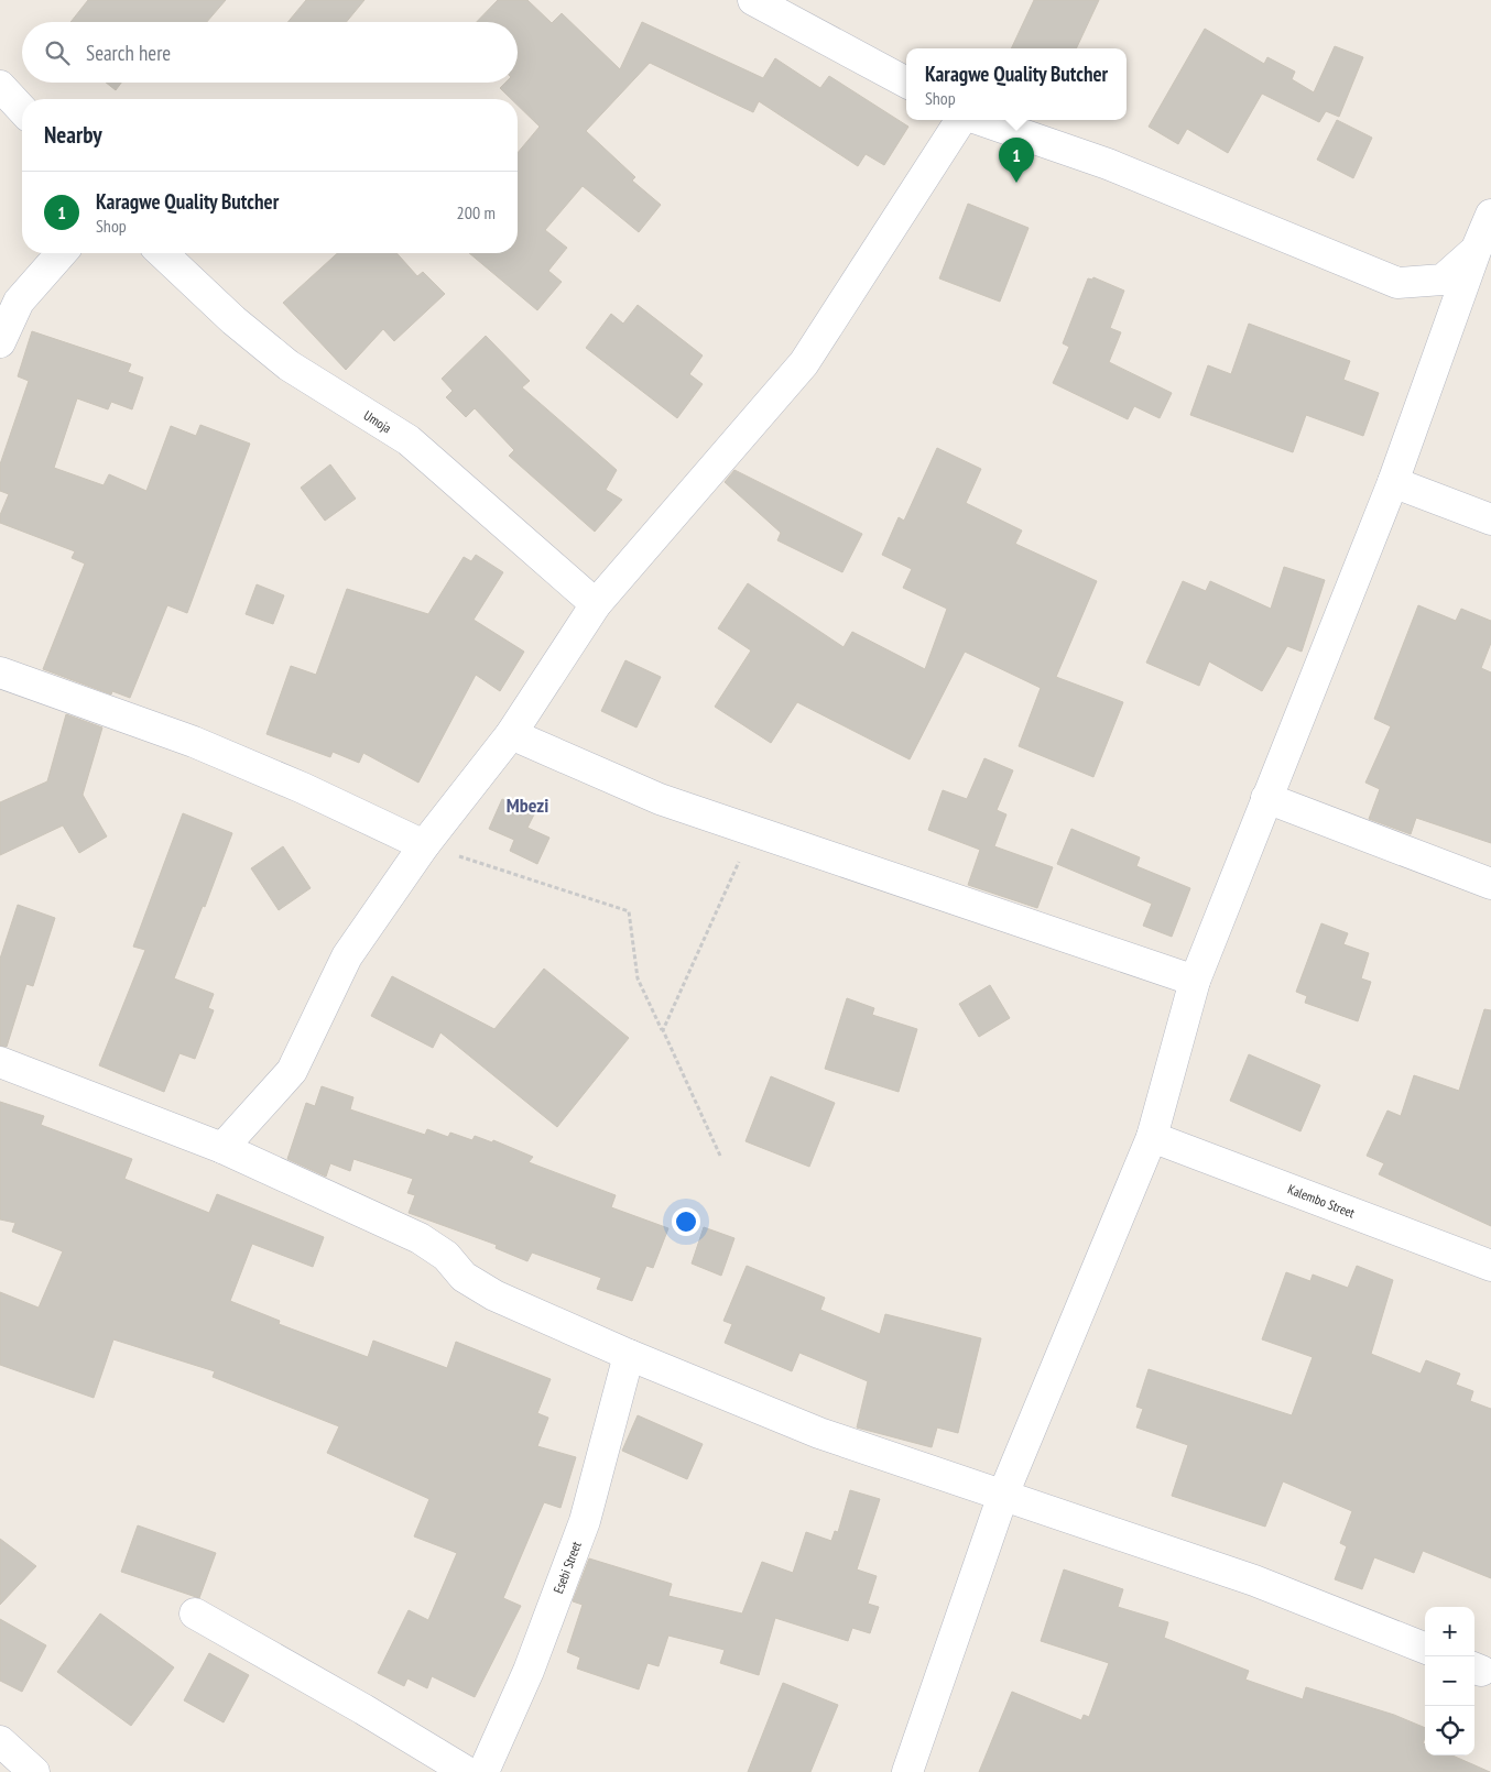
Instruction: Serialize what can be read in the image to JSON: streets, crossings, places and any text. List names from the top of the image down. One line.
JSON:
{"streets":{"street":["Umoja","Kalembo Street","Esebi Street"]},"districts":["Mbezi"],"page":{"search":"Search here","popup":["Karagwe Quality Butcher","Shop"],"heading":"Nearby","pins":"1","list":[{"mark":"1","name":"Karagwe Quality Butcher","note":"Shop","value":"200 m"}],"map_buttons":["+","−"]}}
